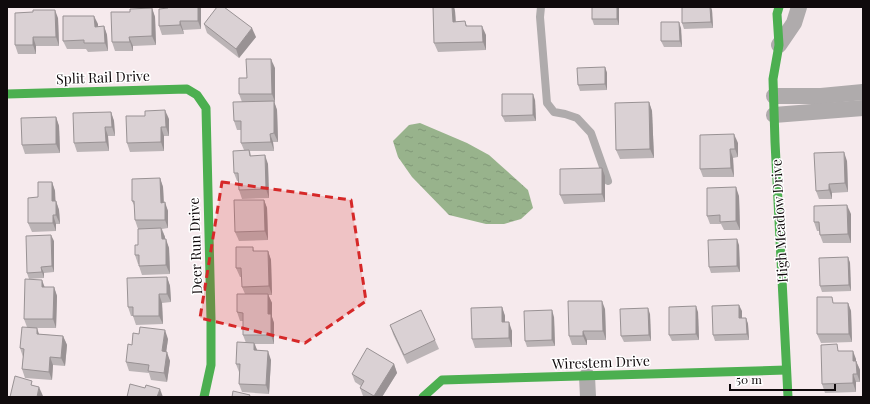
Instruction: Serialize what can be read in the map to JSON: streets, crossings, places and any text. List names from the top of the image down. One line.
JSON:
{"streets":{"street":["Split Rail Drive","High Meadow Drive","Deer Run Drive","Wirestem Drive"]},"crossings":[["Split Rail Drive","Deer Run Drive"],["High Meadow Drive","Wirestem Drive"]],"scale_bar":"50 m"}
